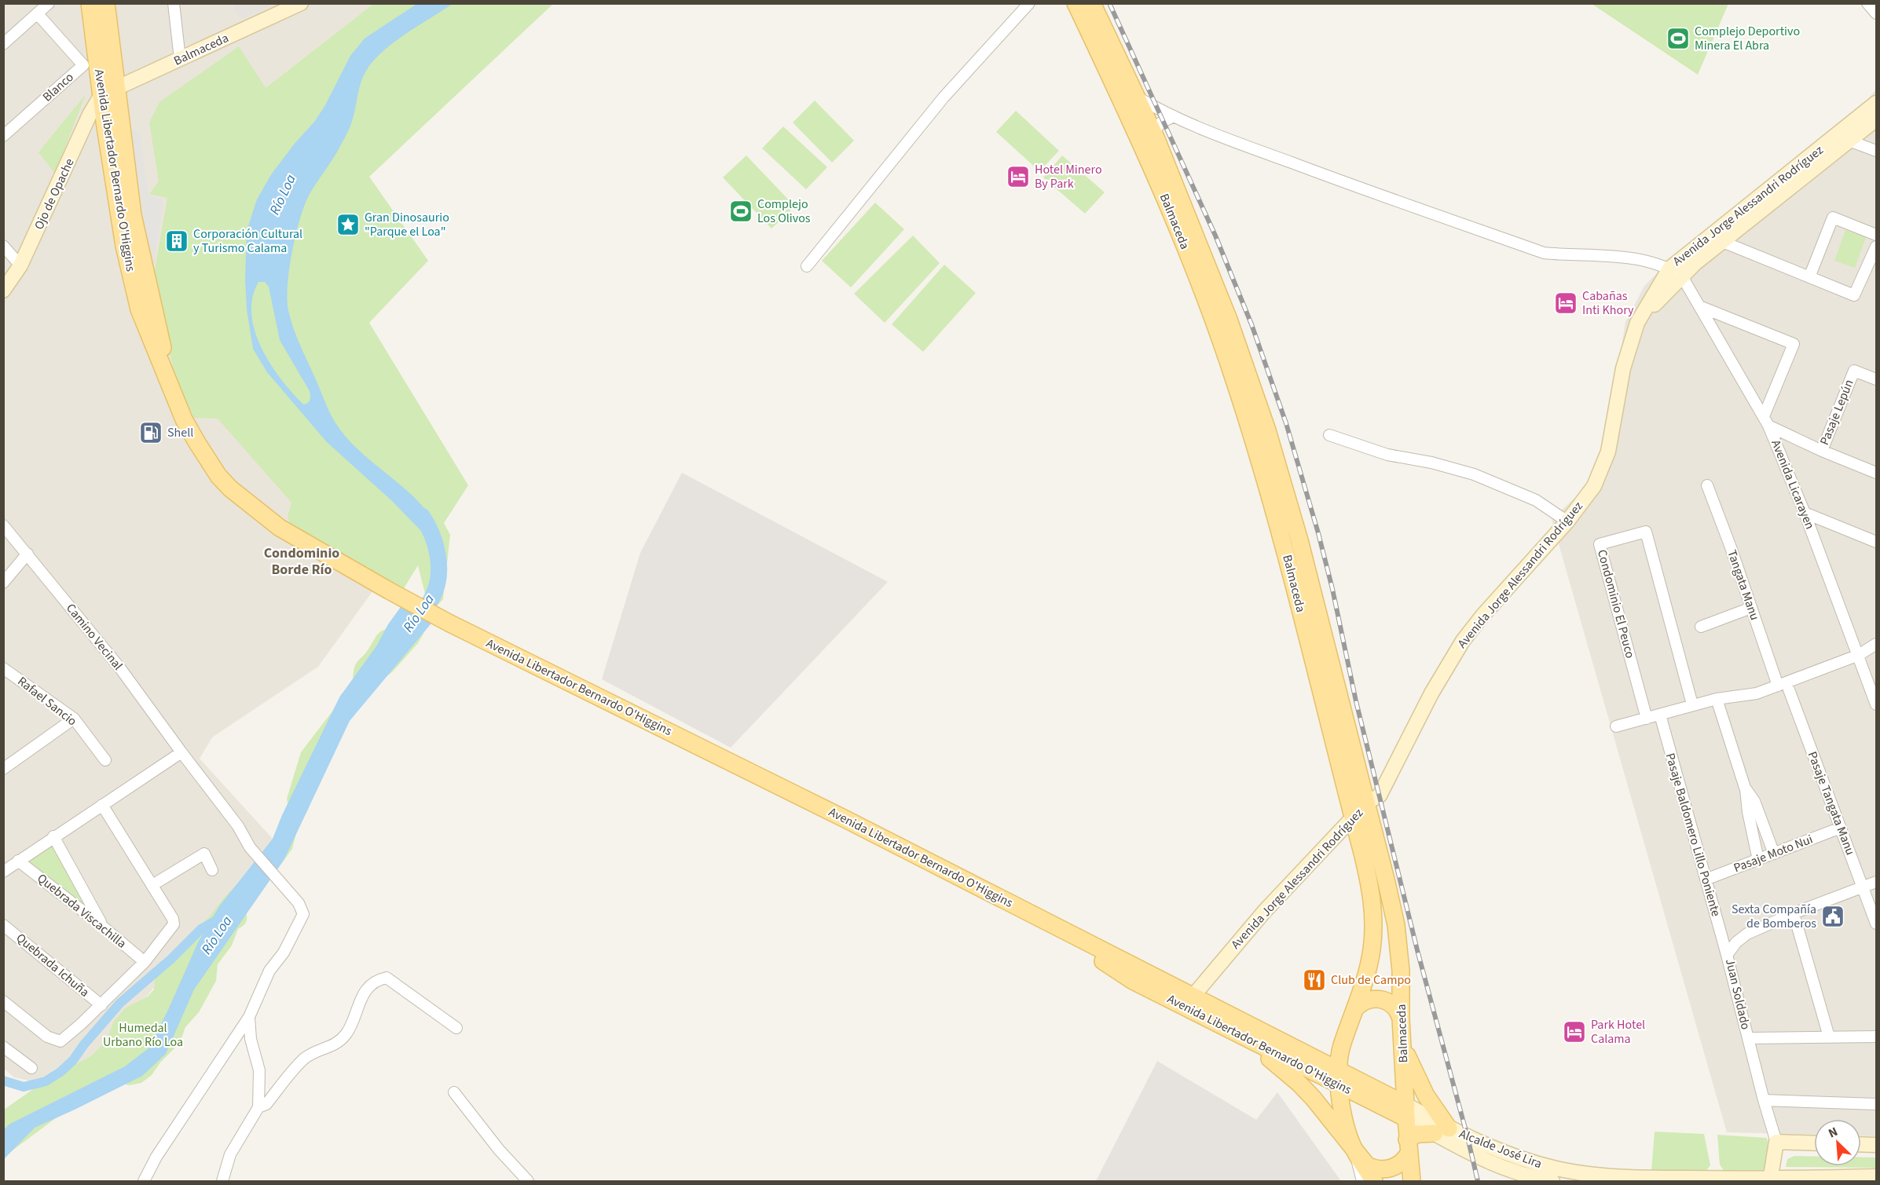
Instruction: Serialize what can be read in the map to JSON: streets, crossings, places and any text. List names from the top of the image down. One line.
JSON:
{"streets":{"main road":["Balmaceda","Avenida Libertador Bernardo O'Higgins"],"street":["Blanco","Ojo de Opache","Avenida Jorge Alessandri Rodríguez","Pasaje Lepún","Avenida Licarayen","Tangata Manu","Condominio El Peuco","Camino Vecinal","Rafael Sancio","Pasaje Tangata Manu","Pasaje Baldomero Lillo Poniente","Pasaje Moto Nui","Quebrada Viscachilla","Quebrada Ichuña","Juan Soldado","Alcalde José Lira"]},"crossings":[["Balmaceda","Avenida Libertador Bernardo O'Higgins"],["Balmaceda","Ojo de Opache"],["Balmaceda","Avenida Jorge Alessandri Rodríguez"],["Balmaceda","Alcalde José Lira"],["Avenida Libertador Bernardo O'Higgins","Ojo de Opache"],["Avenida Libertador Bernardo O'Higgins","Avenida Jorge Alessandri Rodríguez"],["Avenida Libertador Bernardo O'Higgins","Alcalde José Lira"],["Avenida Jorge Alessandri Rodríguez","Avenida Licarayen"],["Pasaje Lepún","Avenida Licarayen"],["Tangata Manu","Pasaje Tangata Manu"],["Pasaje Tangata Manu","Pasaje Moto Nui"],["Pasaje Tangata Manu","Juan Soldado"],["Pasaje Baldomero Lillo Poniente","Pasaje Moto Nui"],["Pasaje Baldomero Lillo Poniente","Juan Soldado"]],"districts":["Condominio Borde Río"],"water":["Río Loa"],"parks":["Humedal Urbano Río Loa"],"places":{"sports":["Complejo Deportivo Minera El Abra","Complejo Los Olivos"],"hotel":["Hotel Minero By Park","Cabañas Inti Khory","Park Hotel Calama"],"place":["Gran Dinosaurio \"Parque el Loa\""],"building":["Corporación Cultural y Turismo Calama"],"fuel station":["Shell"],"public building":["Sexta Compañía de Bomberos"],"restaurant":["Club de Campo"]},"north":"top left"}
